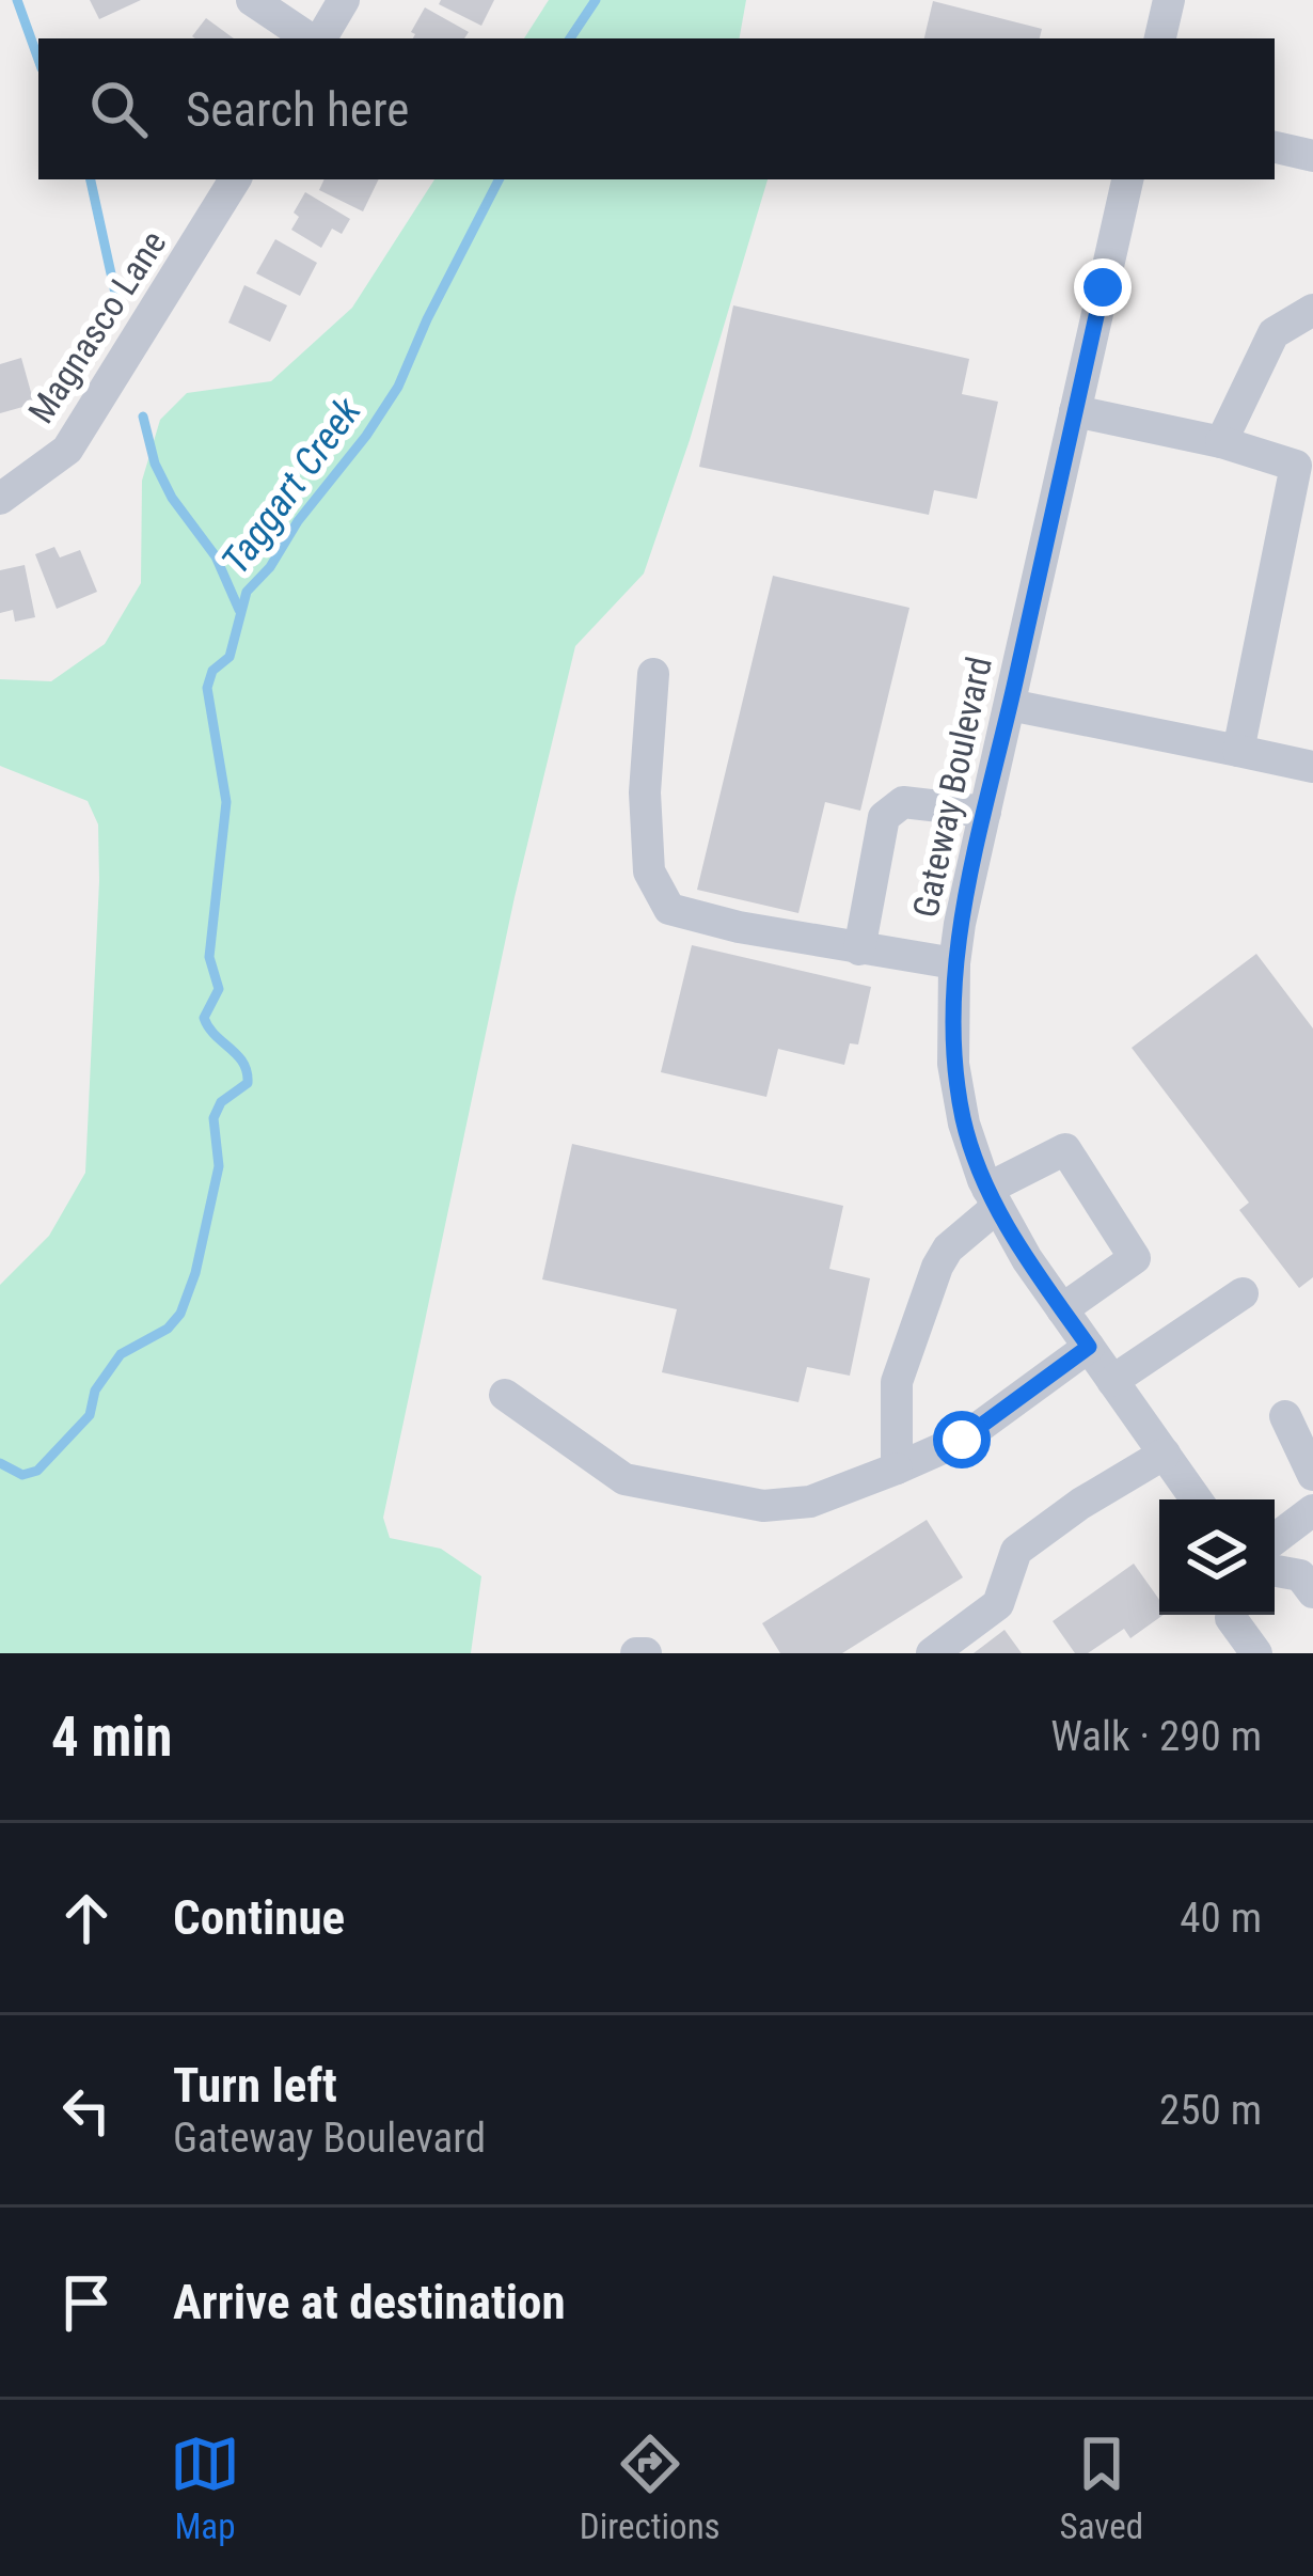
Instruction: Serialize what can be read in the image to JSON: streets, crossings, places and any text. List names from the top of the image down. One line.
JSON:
{"streets":{"street":["Magnasco Lane","Gateway Boulevard"]},"water":["Taggart Creek"],"page":{"search":"Search here","heading":["4 min","Walk · 290 m"],"list":[["Continue","40 m"],["Turn left","Gateway Boulevard","250 m"],"Arrive at destination"],"nav":["Map","Directions","Saved"]}}
